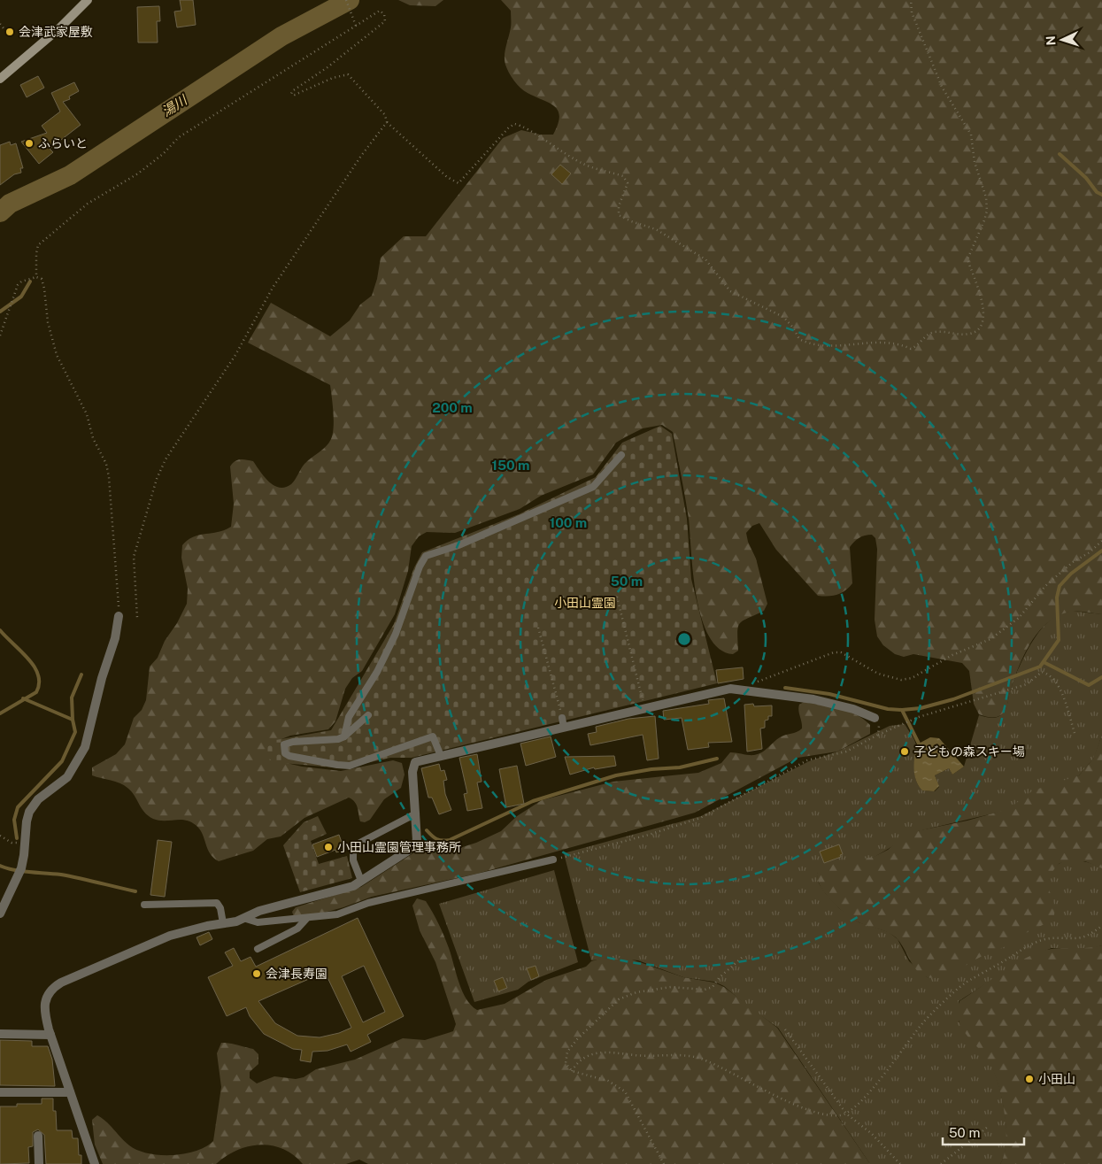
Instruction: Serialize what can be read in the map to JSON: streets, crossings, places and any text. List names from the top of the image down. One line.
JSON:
{"water":["湯川"],"parks":["小田山霊園"],"places":["会津武家屋敷","ふらいと","子どもの森スキー場","小田山霊園管理事務所","会津長寿園","小田山"],"scale_bar":"50 m","north":"left","rings":["200 m","150 m","100 m","50 m"]}
